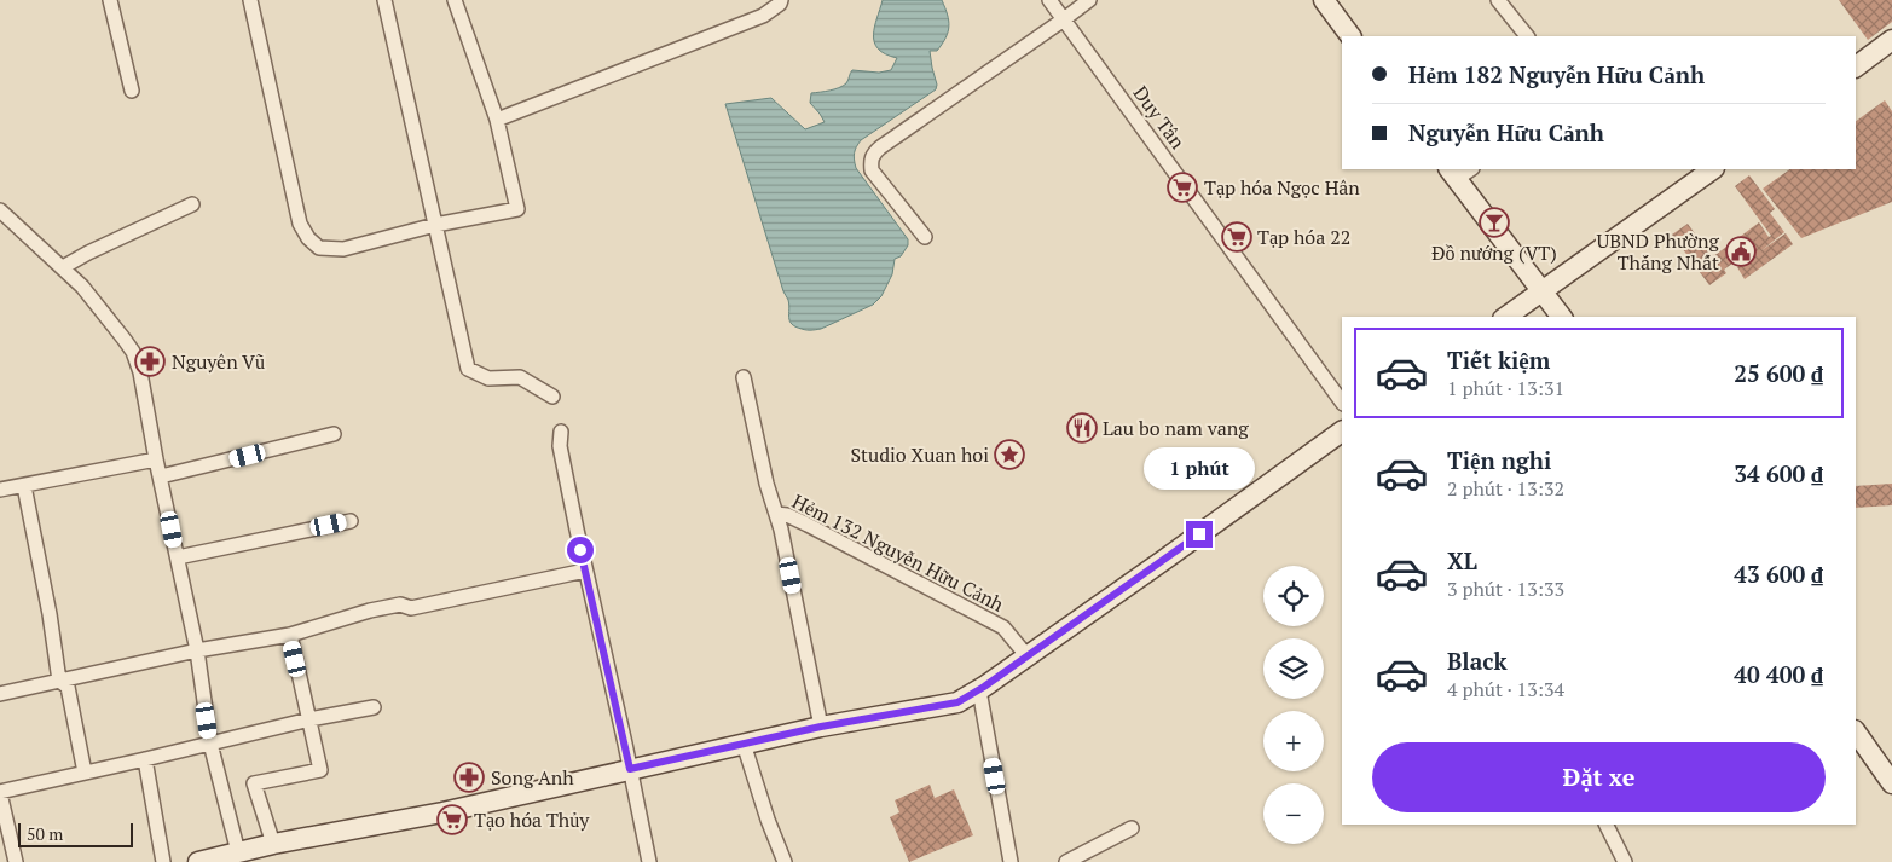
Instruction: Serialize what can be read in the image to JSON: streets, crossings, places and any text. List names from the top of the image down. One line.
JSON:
{"streets":{"street":["Duy Tân","Hẻm 132 Nguyễn Hữu Cảnh"]},"places":{"supermarket":["Tạp hóa Ngọc Hân","Tạp hóa 22","Tạo hóa Thủy"],"bar":["Đồ nướng (VT)"],"public building":["UBND Phường Thắng Nhất"],"pharmacy":["Nguyên Vũ","Song Anh"],"restaurant":["Lau bo nam vang"],"place":["Studio Xuan hoi"]},"scale_bar":"50 m","page":{"banner":["Hẻm 182 Nguyễn Hữu Cảnh","Nguyễn Hữu Cảnh"],"list":[{"name":"Tiết kiệm","note":"1 phút · 13:31","value":"25 600 ₫"},{"name":"Tiện nghi","note":"2 phút · 13:32","value":"34 600 ₫"},{"name":"XL","note":"3 phút · 13:33","value":"43 600 ₫"},{"name":"Black","note":"4 phút · 13:34","value":"40 400 ₫"}],"bubble":"1 phút","map_buttons":["+","−"],"buttons":"Đặt xe","scale":"50 m"}}
